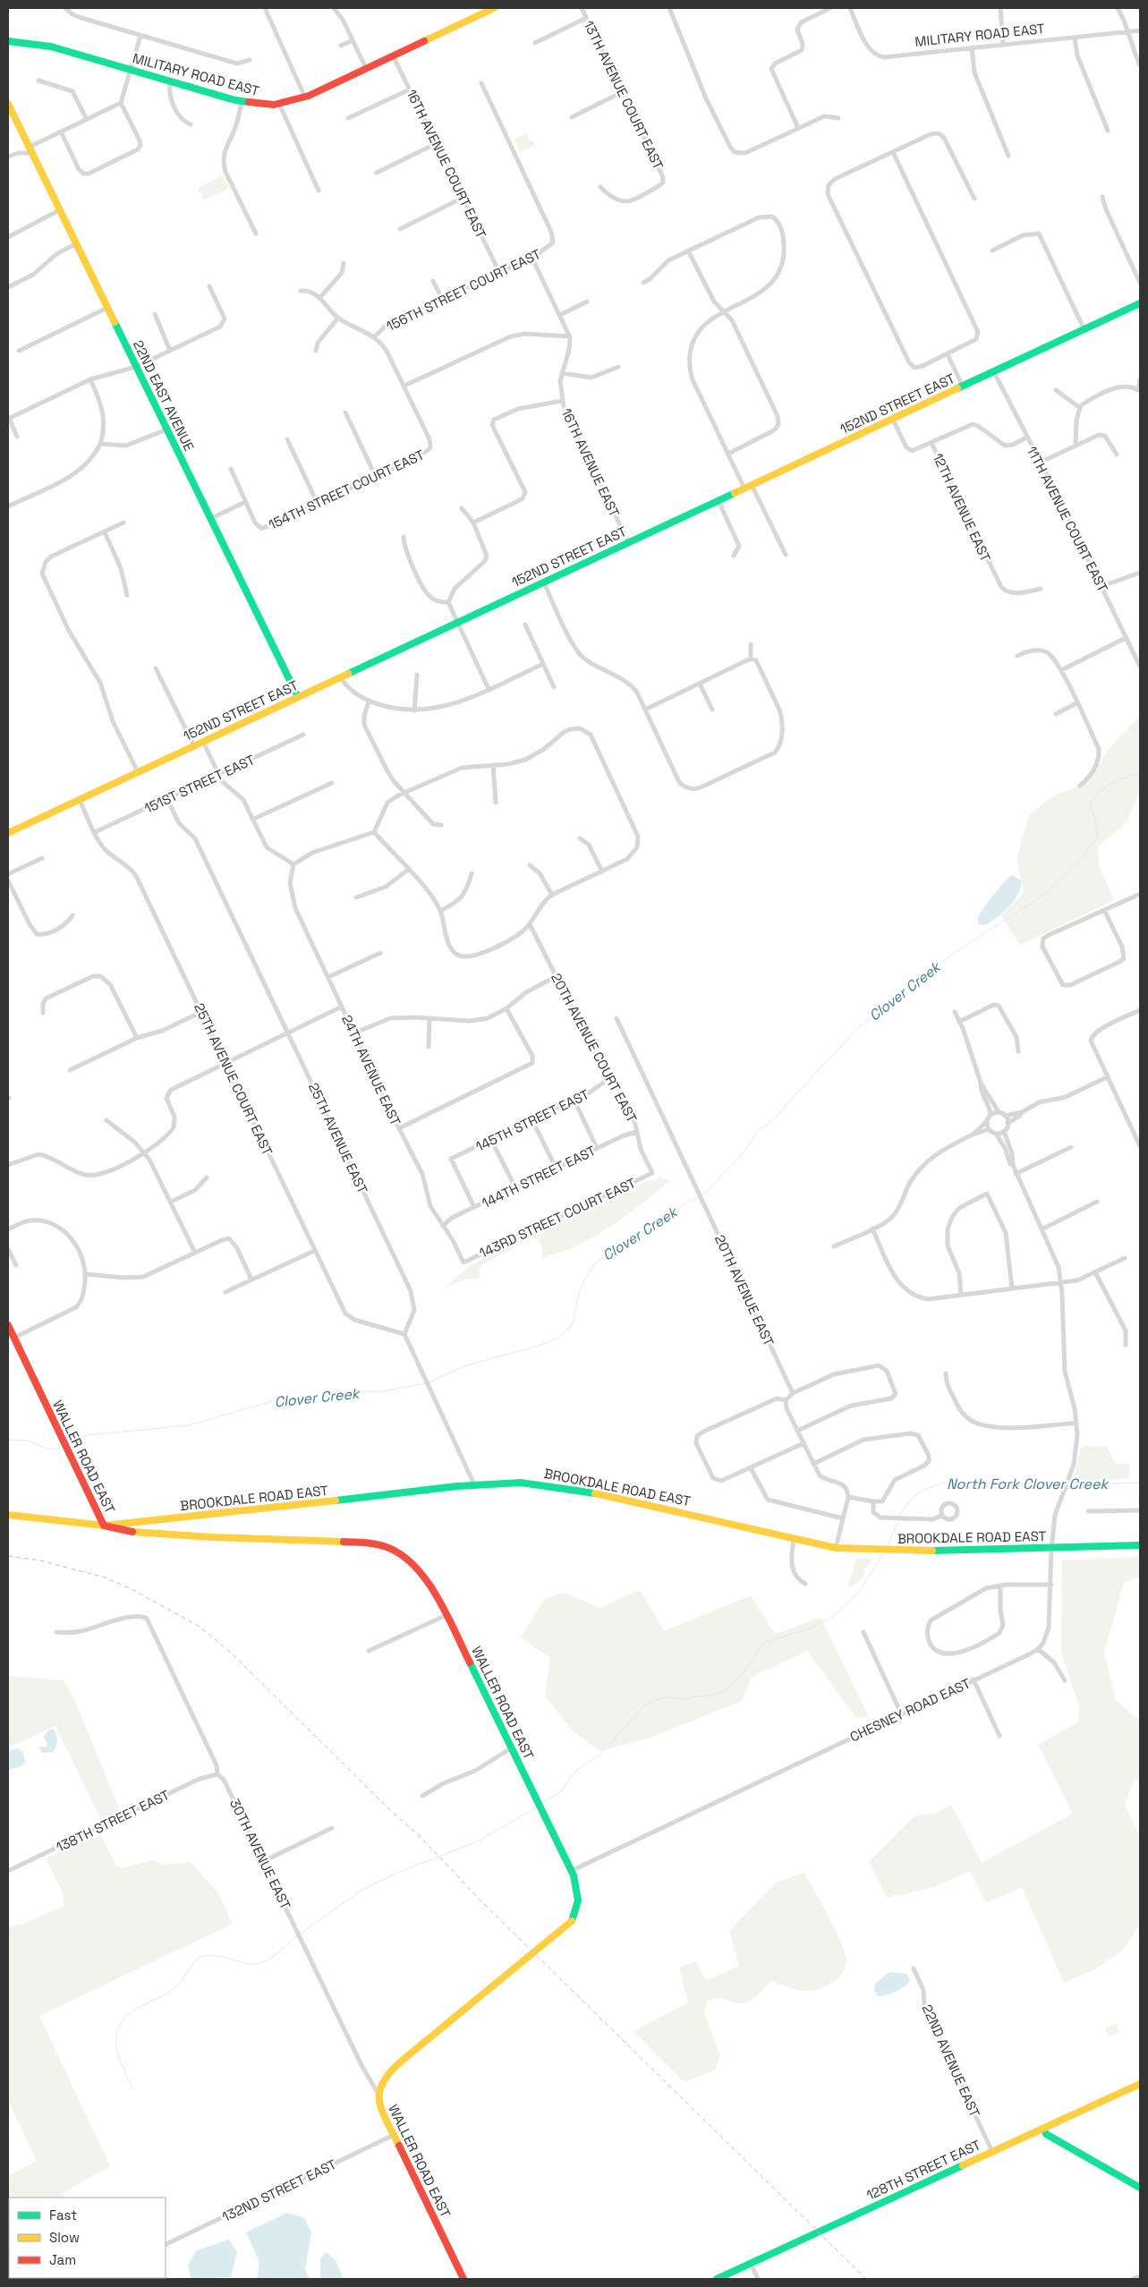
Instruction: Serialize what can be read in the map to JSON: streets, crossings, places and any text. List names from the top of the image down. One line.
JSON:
{"streets":{"street":["MILITARY ROAD EAST","13TH AVENUE COURT EAST","16TH AVENUE COURT EAST","156TH STREET COURT EAST","22ND EAST AVENUE","152ND STREET EAST","16TH AVENUE EAST","154TH STREET COURT EAST","12TH AVENUE EAST","11TH AVENUE COURT EAST","151ST STREET EAST","20TH AVENUE COURT EAST","24TH AVENUE EAST","25TH AVENUE COURT EAST","145TH STREET EAST","25TH AVENUE EAST","144TH STREET EAST","143RD STREET COURT EAST","20TH AVENUE EAST","WALLER ROAD EAST","BROOKDALE ROAD EAST","CHESNEY ROAD EAST","138TH STREET EAST","30TH AVENUE EAST","22ND AVENUE EAST","128TH STREET EAST","132ND STREET EAST"]},"crossings":[["MILITARY ROAD EAST","16TH AVENUE COURT EAST"],["16TH AVENUE COURT EAST","156TH STREET COURT EAST"],["22ND EAST AVENUE","152ND STREET EAST"],["152ND STREET EAST","16TH AVENUE EAST"],["152ND STREET EAST","12TH AVENUE EAST"],["152ND STREET EAST","11TH AVENUE COURT EAST"],["152ND STREET EAST","25TH AVENUE COURT EAST"],["151ST STREET EAST","25TH AVENUE COURT EAST"],["151ST STREET EAST","25TH AVENUE EAST"],["20TH AVENUE COURT EAST","145TH STREET EAST"],["20TH AVENUE COURT EAST","144TH STREET EAST"],["20TH AVENUE COURT EAST","143RD STREET COURT EAST"],["24TH AVENUE EAST","144TH STREET EAST"],["24TH AVENUE EAST","143RD STREET COURT EAST"],["25TH AVENUE COURT EAST","25TH AVENUE EAST"],["145TH STREET EAST","144TH STREET EAST"],["WALLER ROAD EAST","BROOKDALE ROAD EAST"],["WALLER ROAD EAST","CHESNEY ROAD EAST"],["WALLER ROAD EAST","30TH AVENUE EAST"],["WALLER ROAD EAST","132ND STREET EAST"],["138TH STREET EAST","30TH AVENUE EAST"],["22ND AVENUE EAST","128TH STREET EAST"]],"water":["Clover Creek","North Fork Clover Creek"],"legend":["Fast","Slow","Jam"]}
